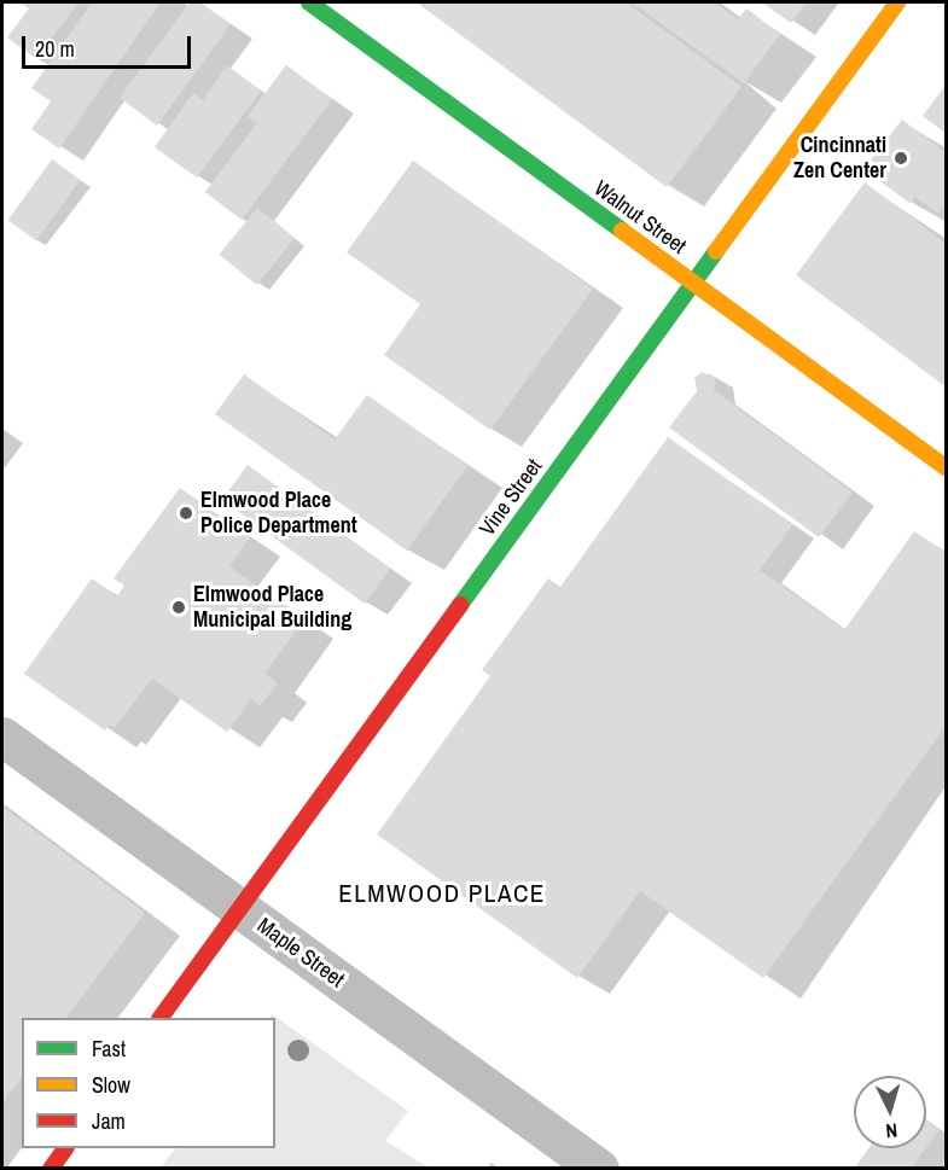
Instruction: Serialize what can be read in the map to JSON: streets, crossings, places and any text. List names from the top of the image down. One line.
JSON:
{"streets":{"main road":["Walnut Street","Vine Street"],"street":["Maple Street"]},"crossings":[["Walnut Street","Vine Street"],["Vine Street","Maple Street"]],"districts":["ELMWOOD PLACE"],"places":["Cincinnati Zen Center","Elmwood Place Police Department","Elmwood Place Municipal Building"],"legend":["Fast","Slow","Jam"],"scale_bar":"20 m","north":"bottom"}
